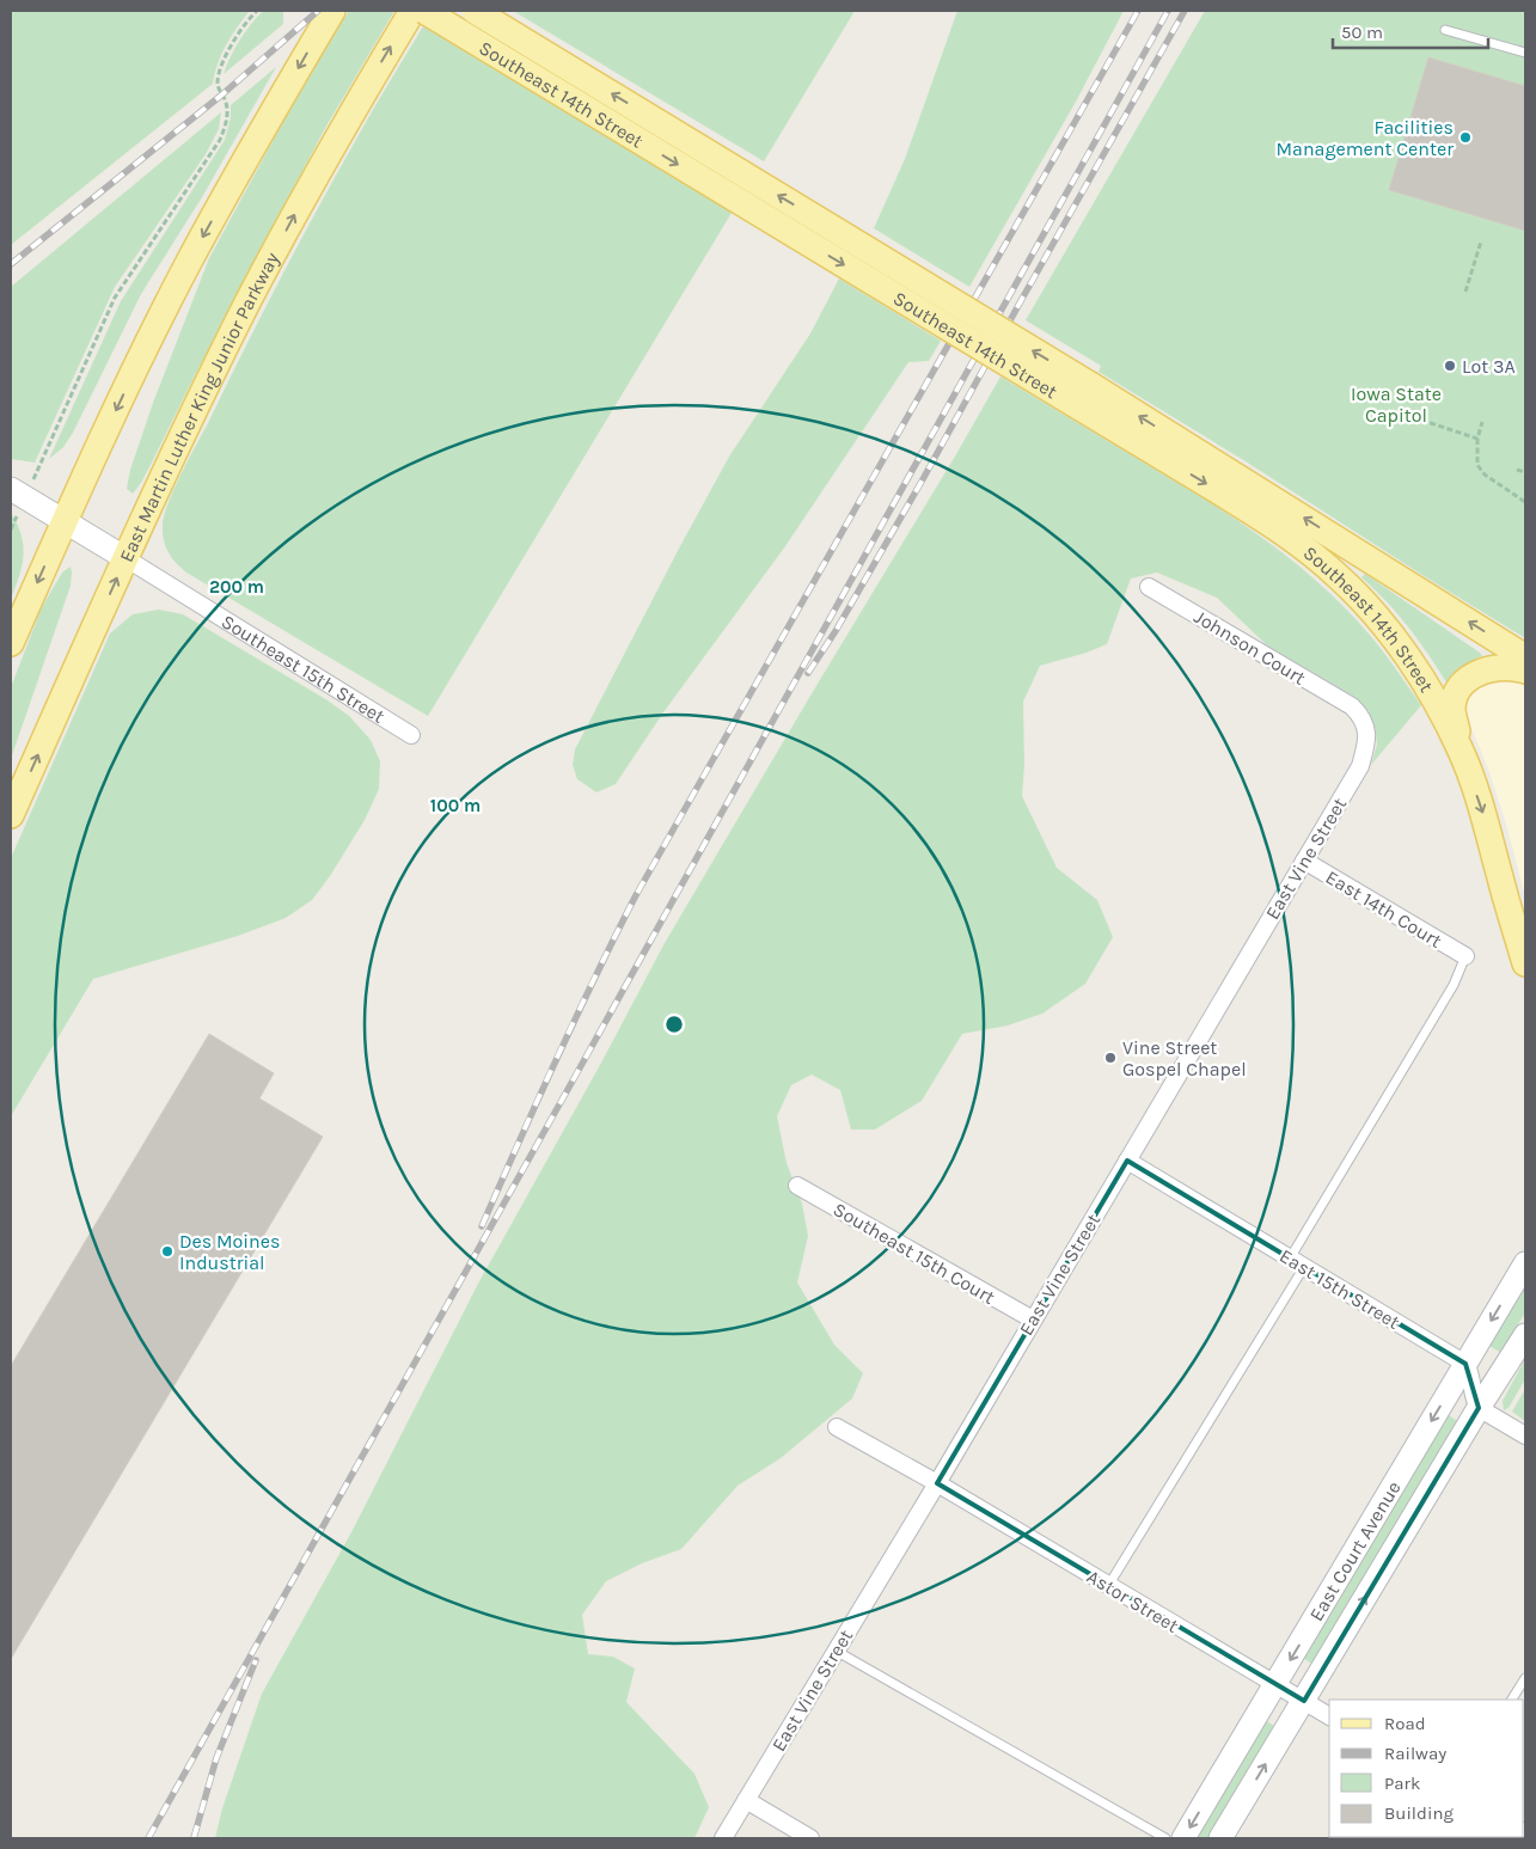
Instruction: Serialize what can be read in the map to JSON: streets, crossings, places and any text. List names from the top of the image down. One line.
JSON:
{"streets":{"main road":["Southeast 14th Street","East Martin Luther King Junior Parkway"],"street":["Johnson Court","Southeast 15th Street","East Vine Street","East 14th Court","Southeast 15th Court","East 15th Street","East Court Avenue","Astor Street"]},"crossings":[["East Martin Luther King Junior Parkway","Southeast 15th Street"],["Johnson Court","East Vine Street"],["East Vine Street","East 14th Court"],["East Vine Street","Southeast 15th Court"],["East Vine Street","East 15th Street"],["East Vine Street","Astor Street"],["East 15th Street","East Court Avenue"],["East Court Avenue","Astor Street"]],"parks":["Iowa State Capitol"],"places":["Facilities Management Center","Lot 3A","Vine Street Gospel Chapel","Des Moines Industrial"],"legend":["Road","Railway","Park","Building"],"scale_bar":"50 m","rings":["200 m","100 m"]}
